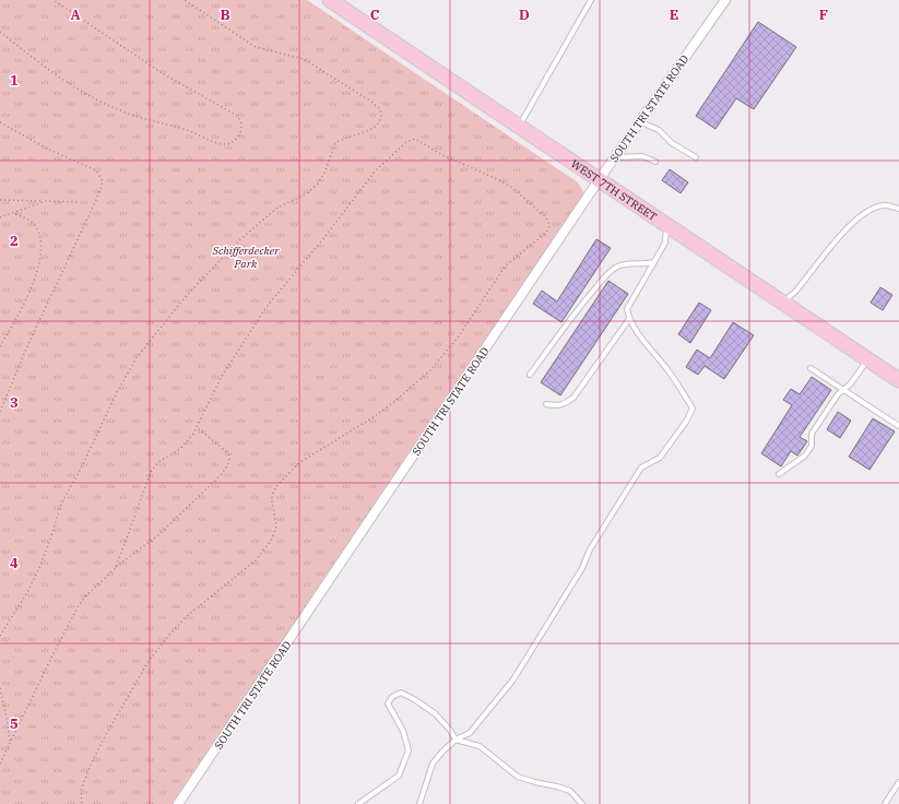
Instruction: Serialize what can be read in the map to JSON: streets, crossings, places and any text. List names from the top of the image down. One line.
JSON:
{"streets":{"main road":["WEST 7TH STREET"],"street":["SOUTH TRI STATE ROAD"]},"crossings":[["SOUTH TRI STATE ROAD","WEST 7TH STREET"]],"parks":["Schifferdecker Park"],"grid":{"columns":["A","B","C","D","E","F"],"rows":["1","2","3","4","5"]}}
